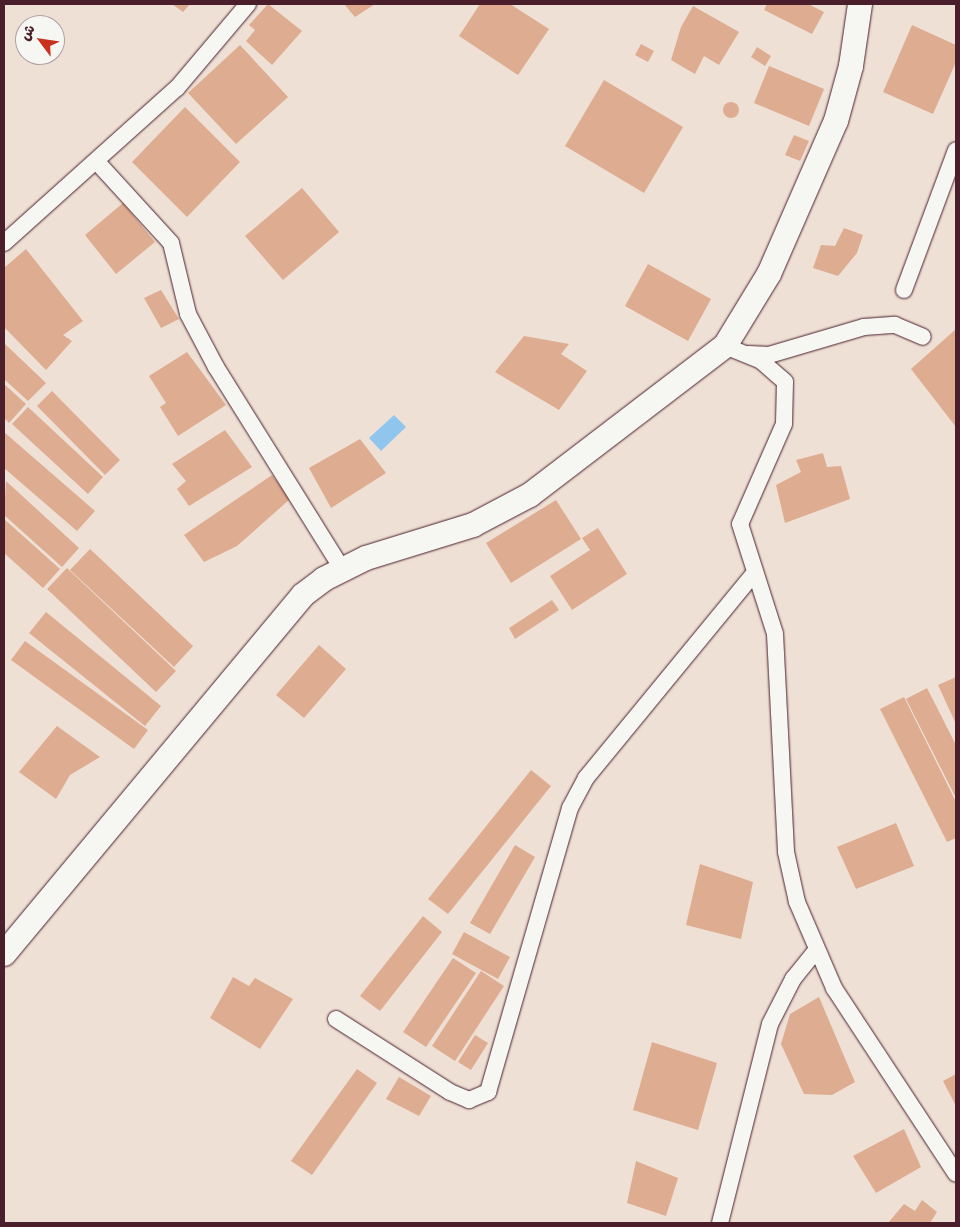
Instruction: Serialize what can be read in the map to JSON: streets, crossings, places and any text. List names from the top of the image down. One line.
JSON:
{"north":"top left"}
